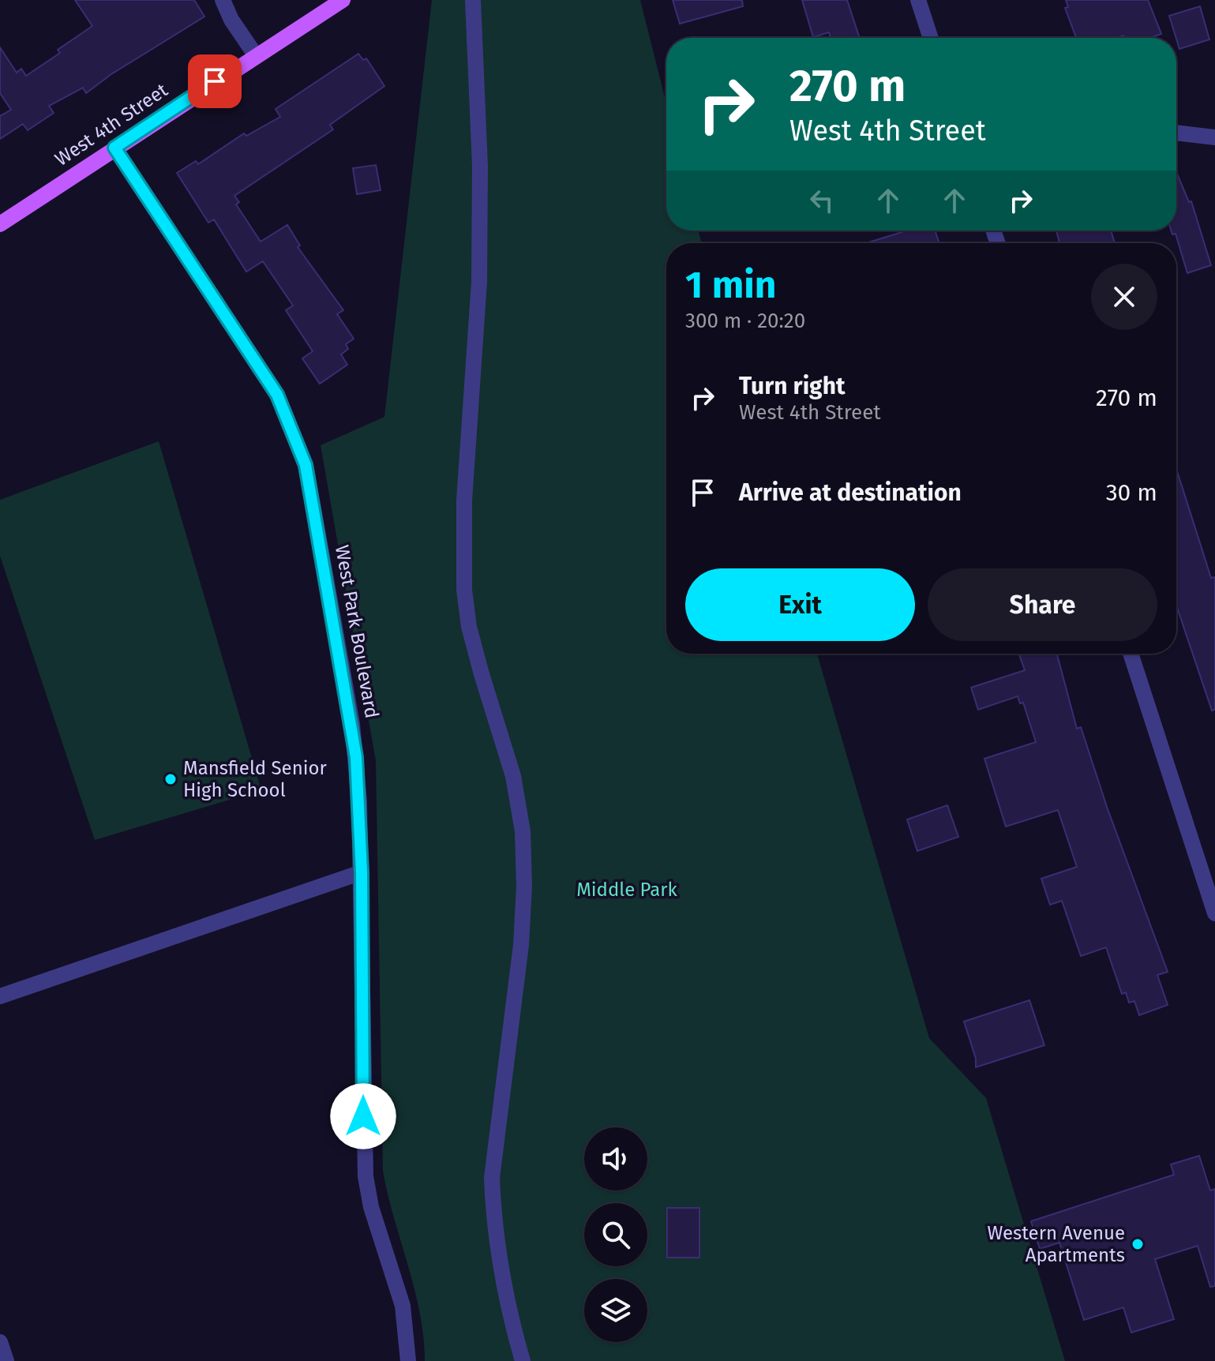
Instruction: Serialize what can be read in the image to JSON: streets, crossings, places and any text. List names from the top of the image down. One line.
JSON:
{"streets":{"main road":["West 4th Street"],"street":["West Park Boulevard"]},"crossings":[["West 4th Street","West Park Boulevard"]],"parks":["Middle Park"],"places":["Mansfield Senior High School","Western Avenue Apartments"],"page":{"turn":["270 m","West 4th Street"],"heading":["1 min","300 m · 20:20"],"list":[{"name":"Turn right","note":"West 4th Street","value":"270 m"},{"name":"Arrive at destination","value":"30 m"}],"buttons":["Exit","Share"]}}
